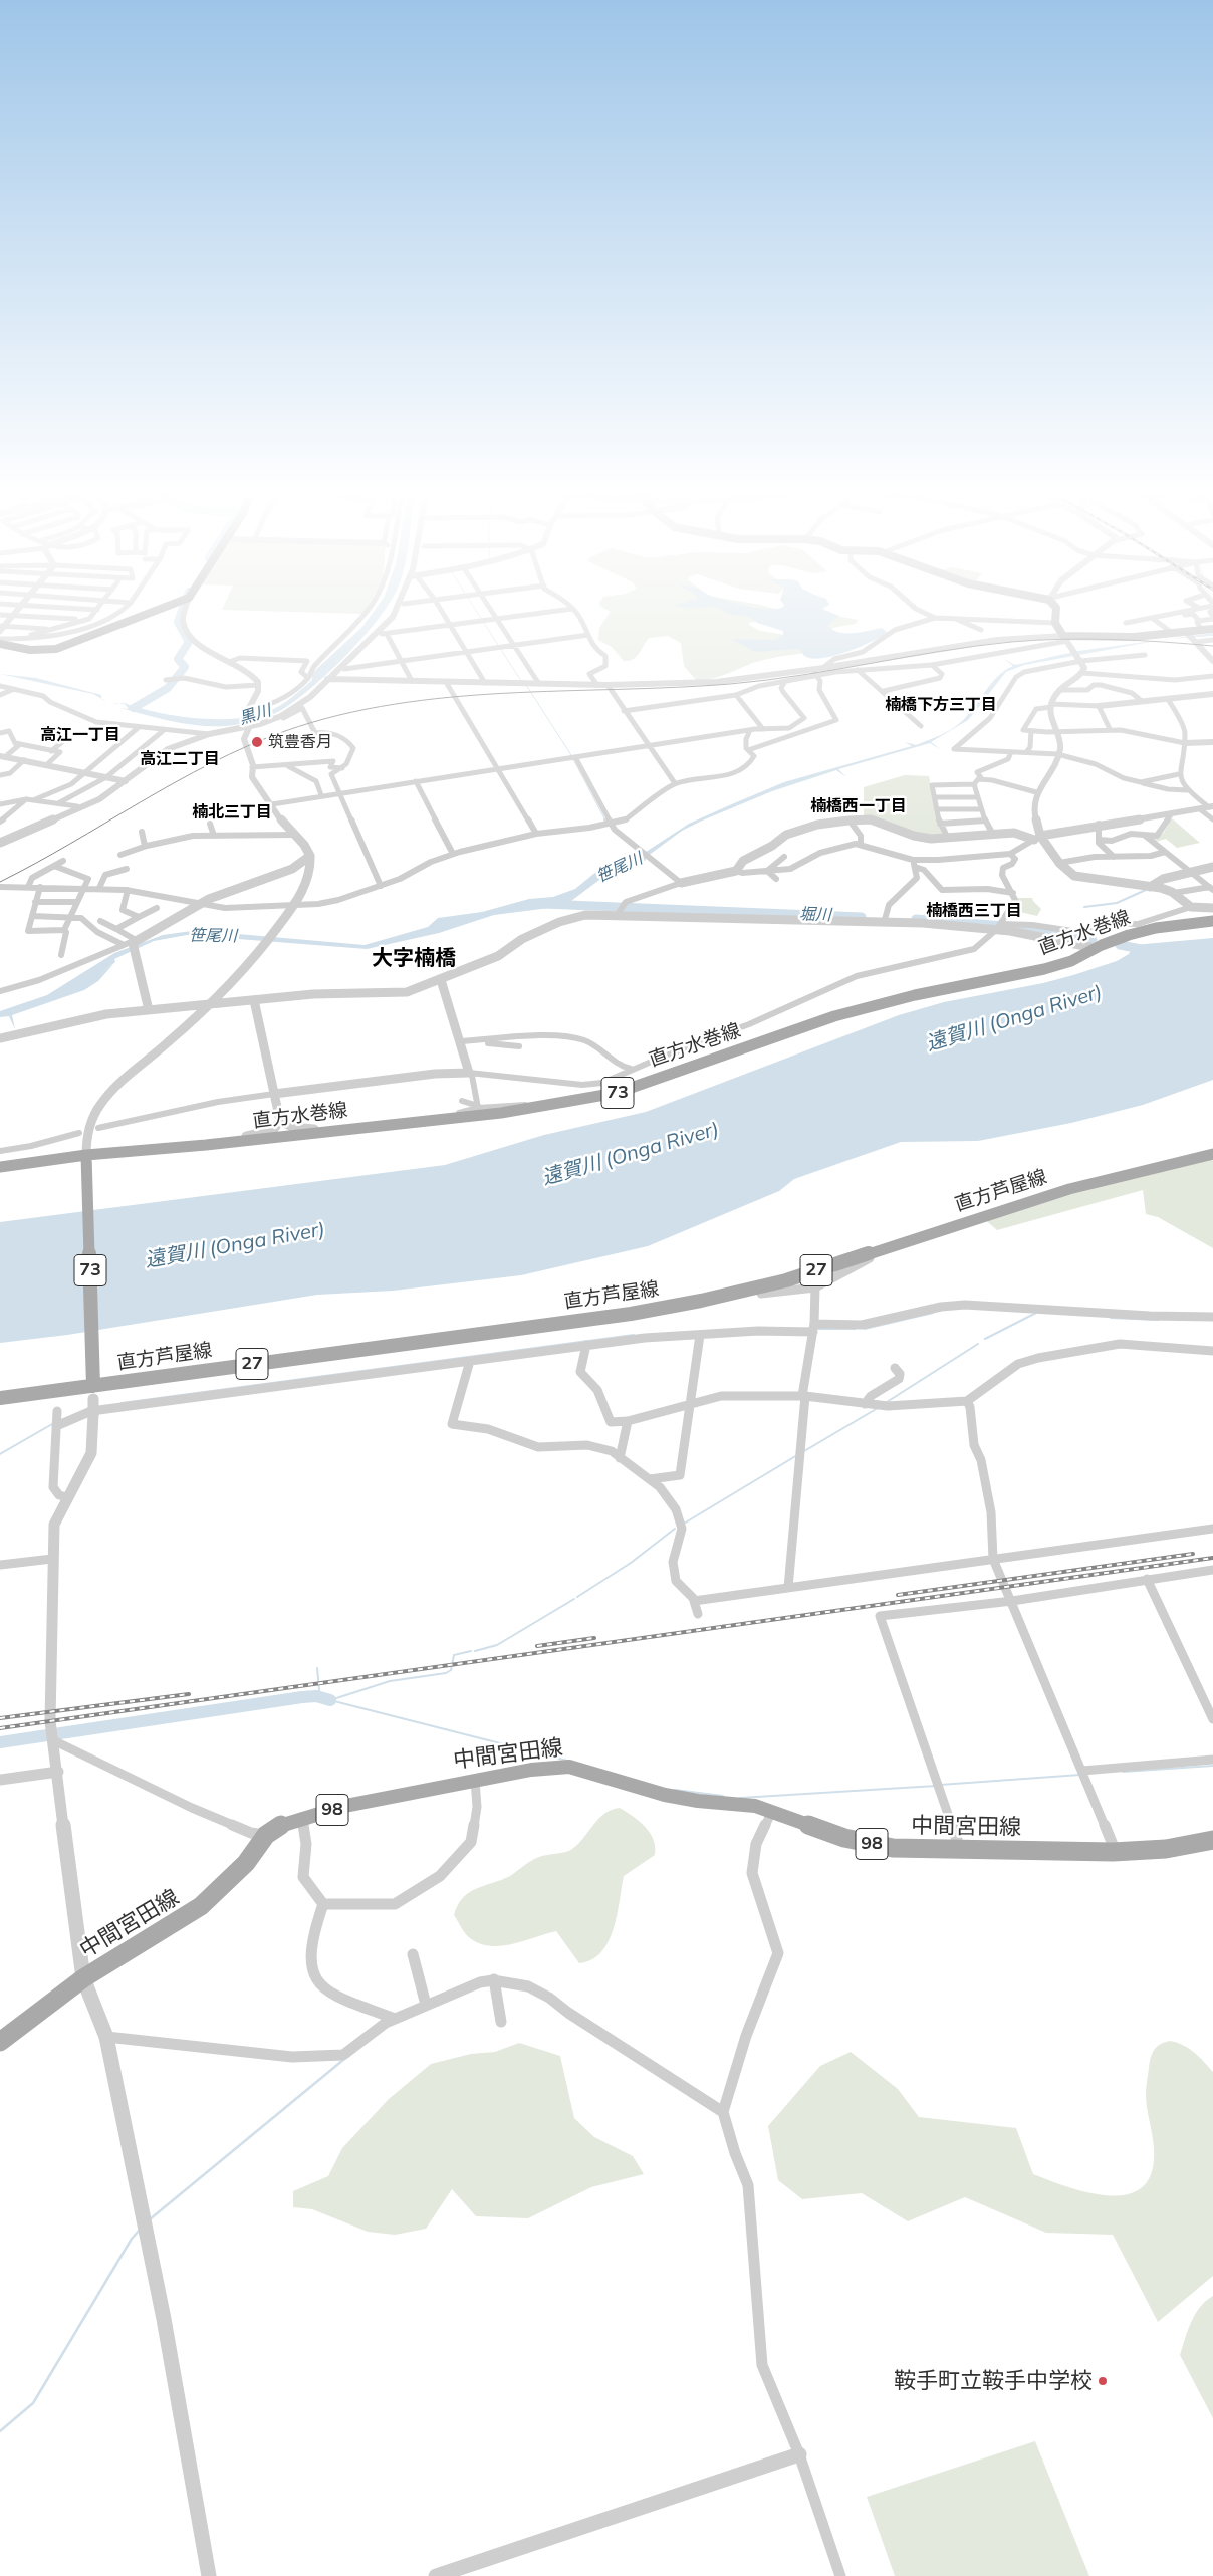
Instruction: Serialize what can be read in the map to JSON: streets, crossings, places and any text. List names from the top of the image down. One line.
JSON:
{"streets":{"main road":["直方水巻線","73","直方芦屋線","27","中間宮田線","98"]},"crossings":[["直方水巻線","73"],["73","直方芦屋線"]],"districts":["楠橋下方三丁目","高江一丁目","高江二丁目","楠橋西一丁目","楠北三丁目","楠橋西三丁目","大字楠橋"],"water":["黒川","笹尾川","堀川","遠賀川 (Onga River)"],"places":["筑豊香月","鞍手町立鞍手中学校"]}
